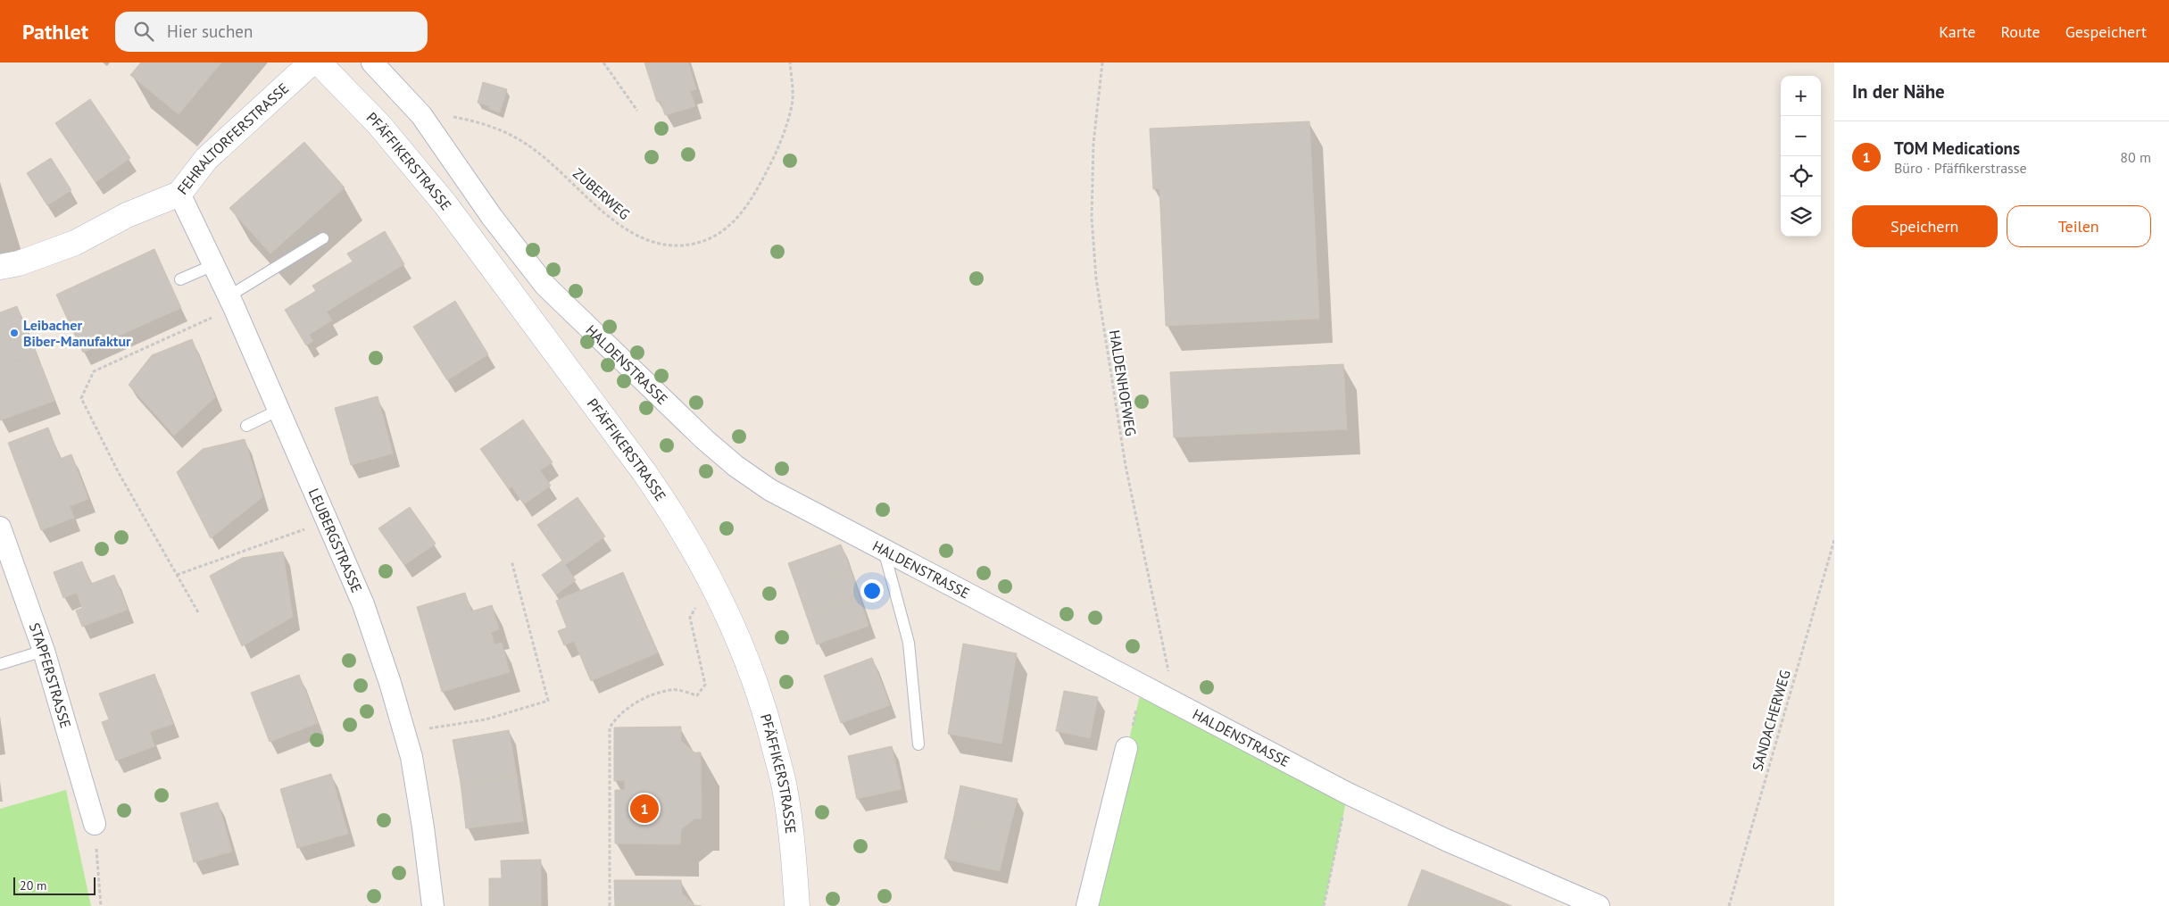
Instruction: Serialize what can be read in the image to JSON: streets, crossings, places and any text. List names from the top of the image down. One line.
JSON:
{"streets":{"main road":["FEHRALTORFERSTRASSE","PFÄFFIKERSTRASSE"],"street":["HALDENSTRASSE","LEUBERGSTRASSE","STAPFERSTRASSE"],"path":["ZUBERWEG","HALDENHOFWEG","SANDACHERWEG"]},"crossings":[["FEHRALTORFERSTRASSE","LEUBERGSTRASSE"],["ZUBERWEG","HALDENSTRASSE"],["HALDENSTRASSE","HALDENHOFWEG"]],"places":["Leibacher Biber-Manufaktur"],"scale_bar":"20 m","page":{"header":"Pathlet","search":"Hier suchen","nav":["Karte","Route","Gespeichert"],"heading":"In der Nähe","map_buttons":["+","−"],"list":[{"mark":"1","name":"TOM Medications","note":"Büro · Pfäffikerstrasse","value":"80 m"}],"buttons":["Speichern","Teilen"],"pins":"1","scale":"20 m"}}
